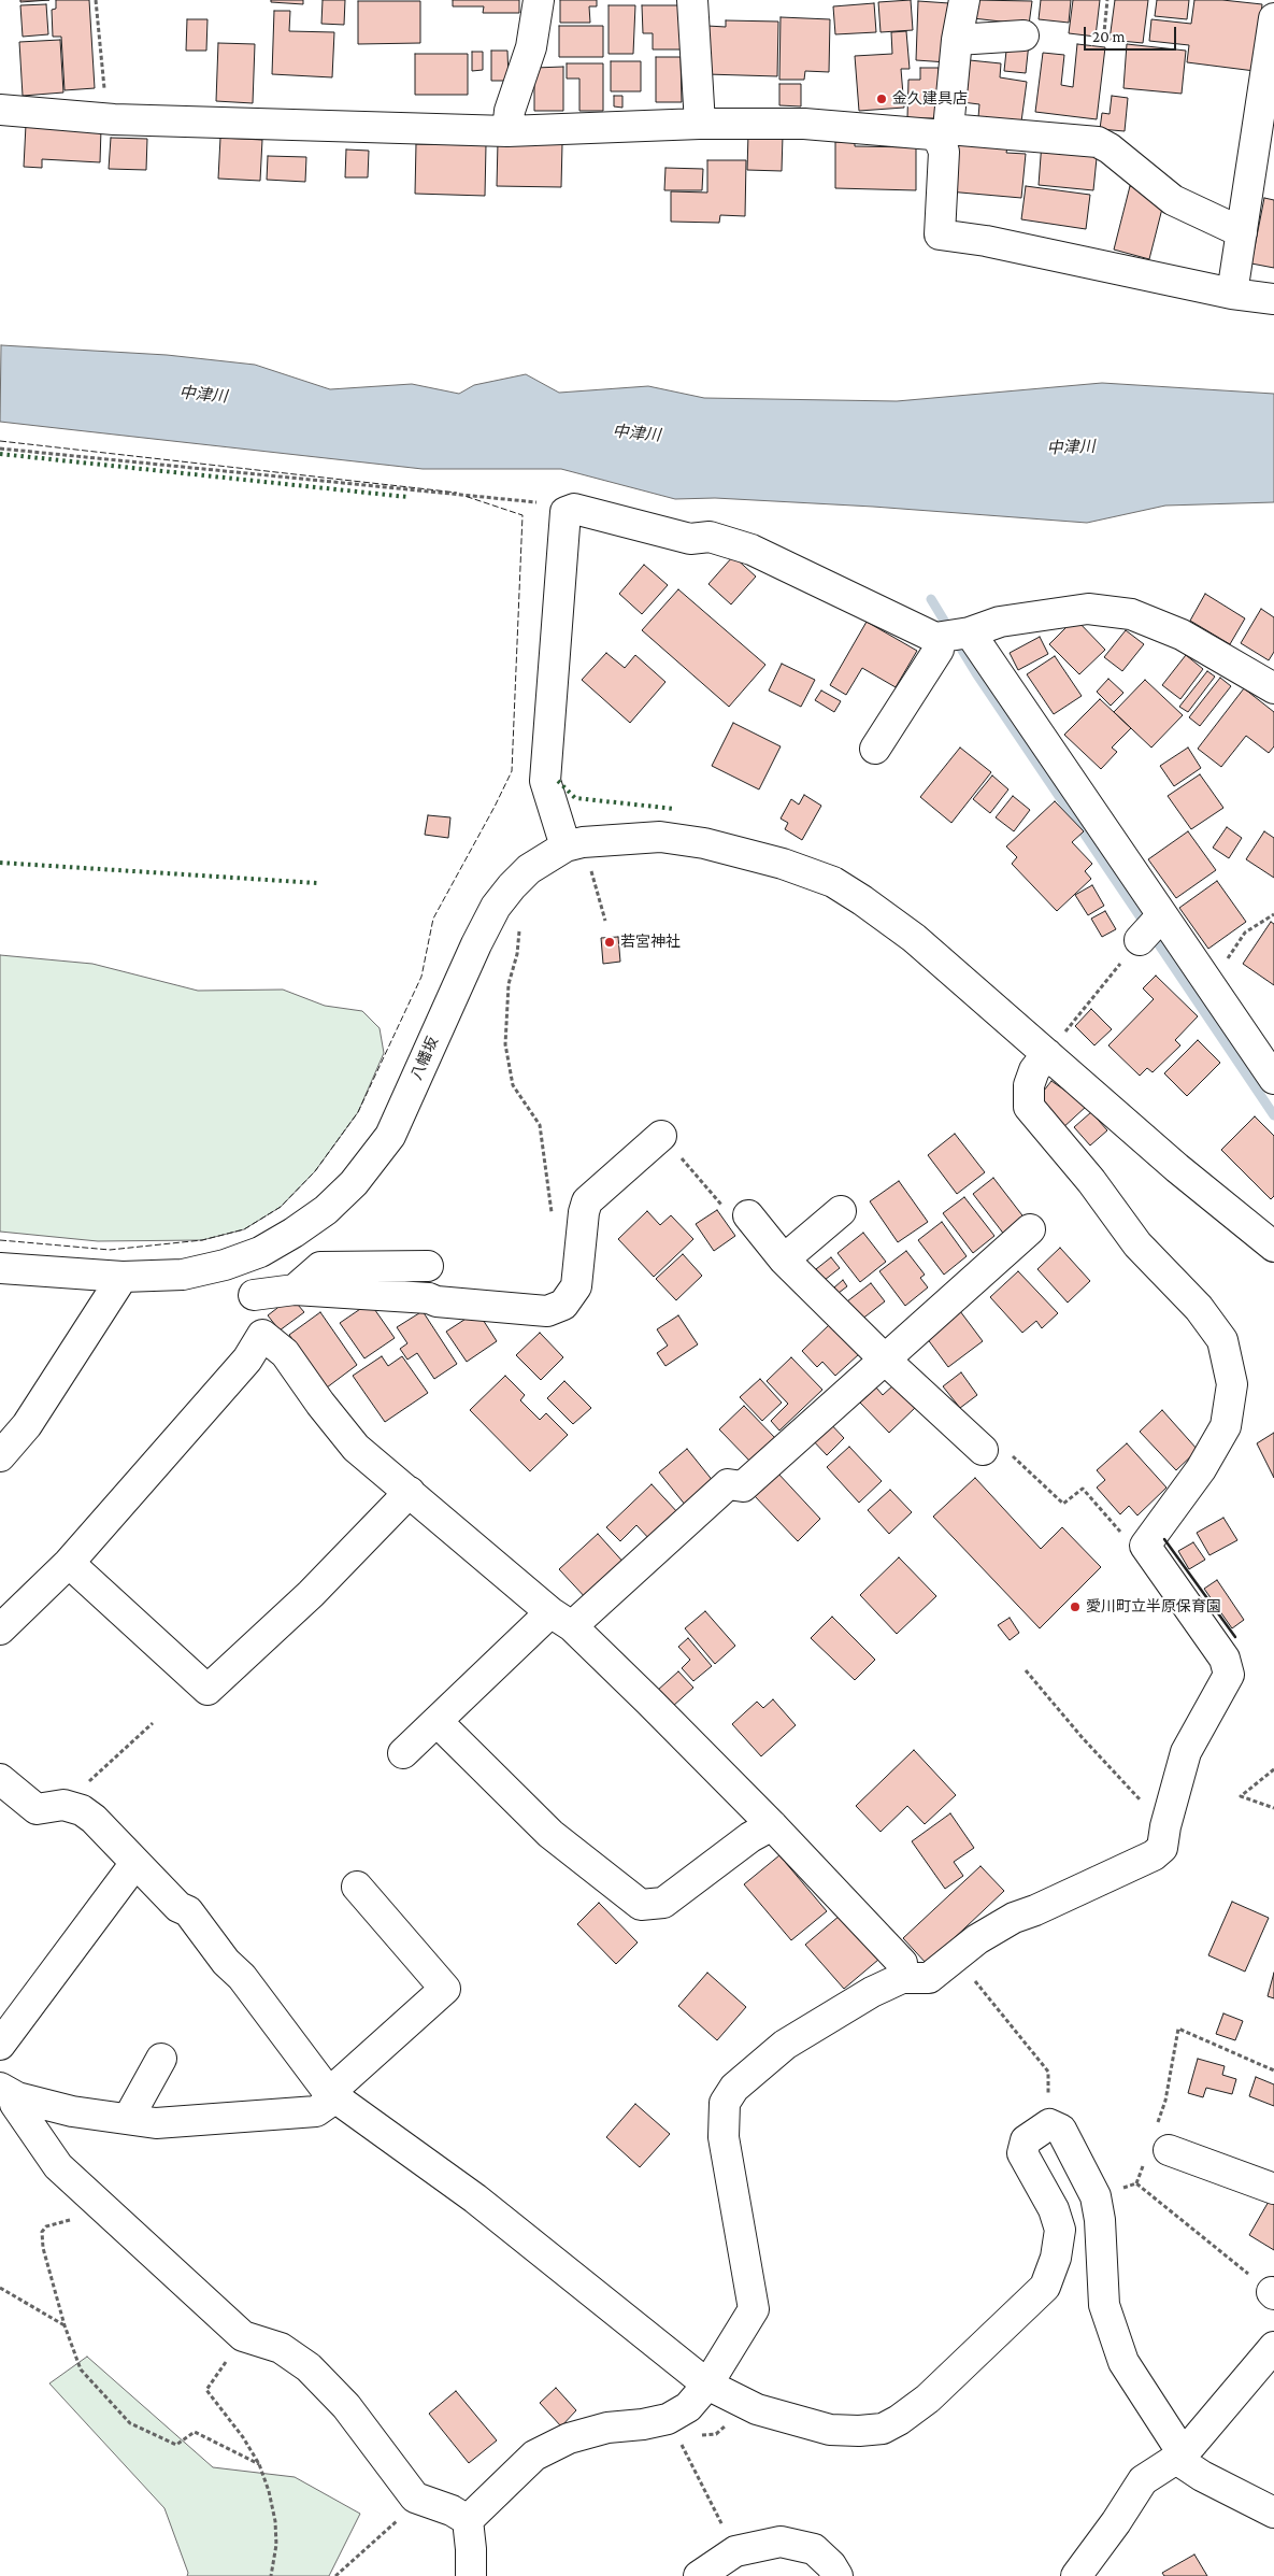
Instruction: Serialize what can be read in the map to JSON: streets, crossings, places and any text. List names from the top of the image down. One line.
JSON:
{"streets":{"street":["八幡坂"]},"water":["中津川"],"places":["金久建具店","若宮神社","愛川町立半原保育園"],"scale_bar":"20 m"}
